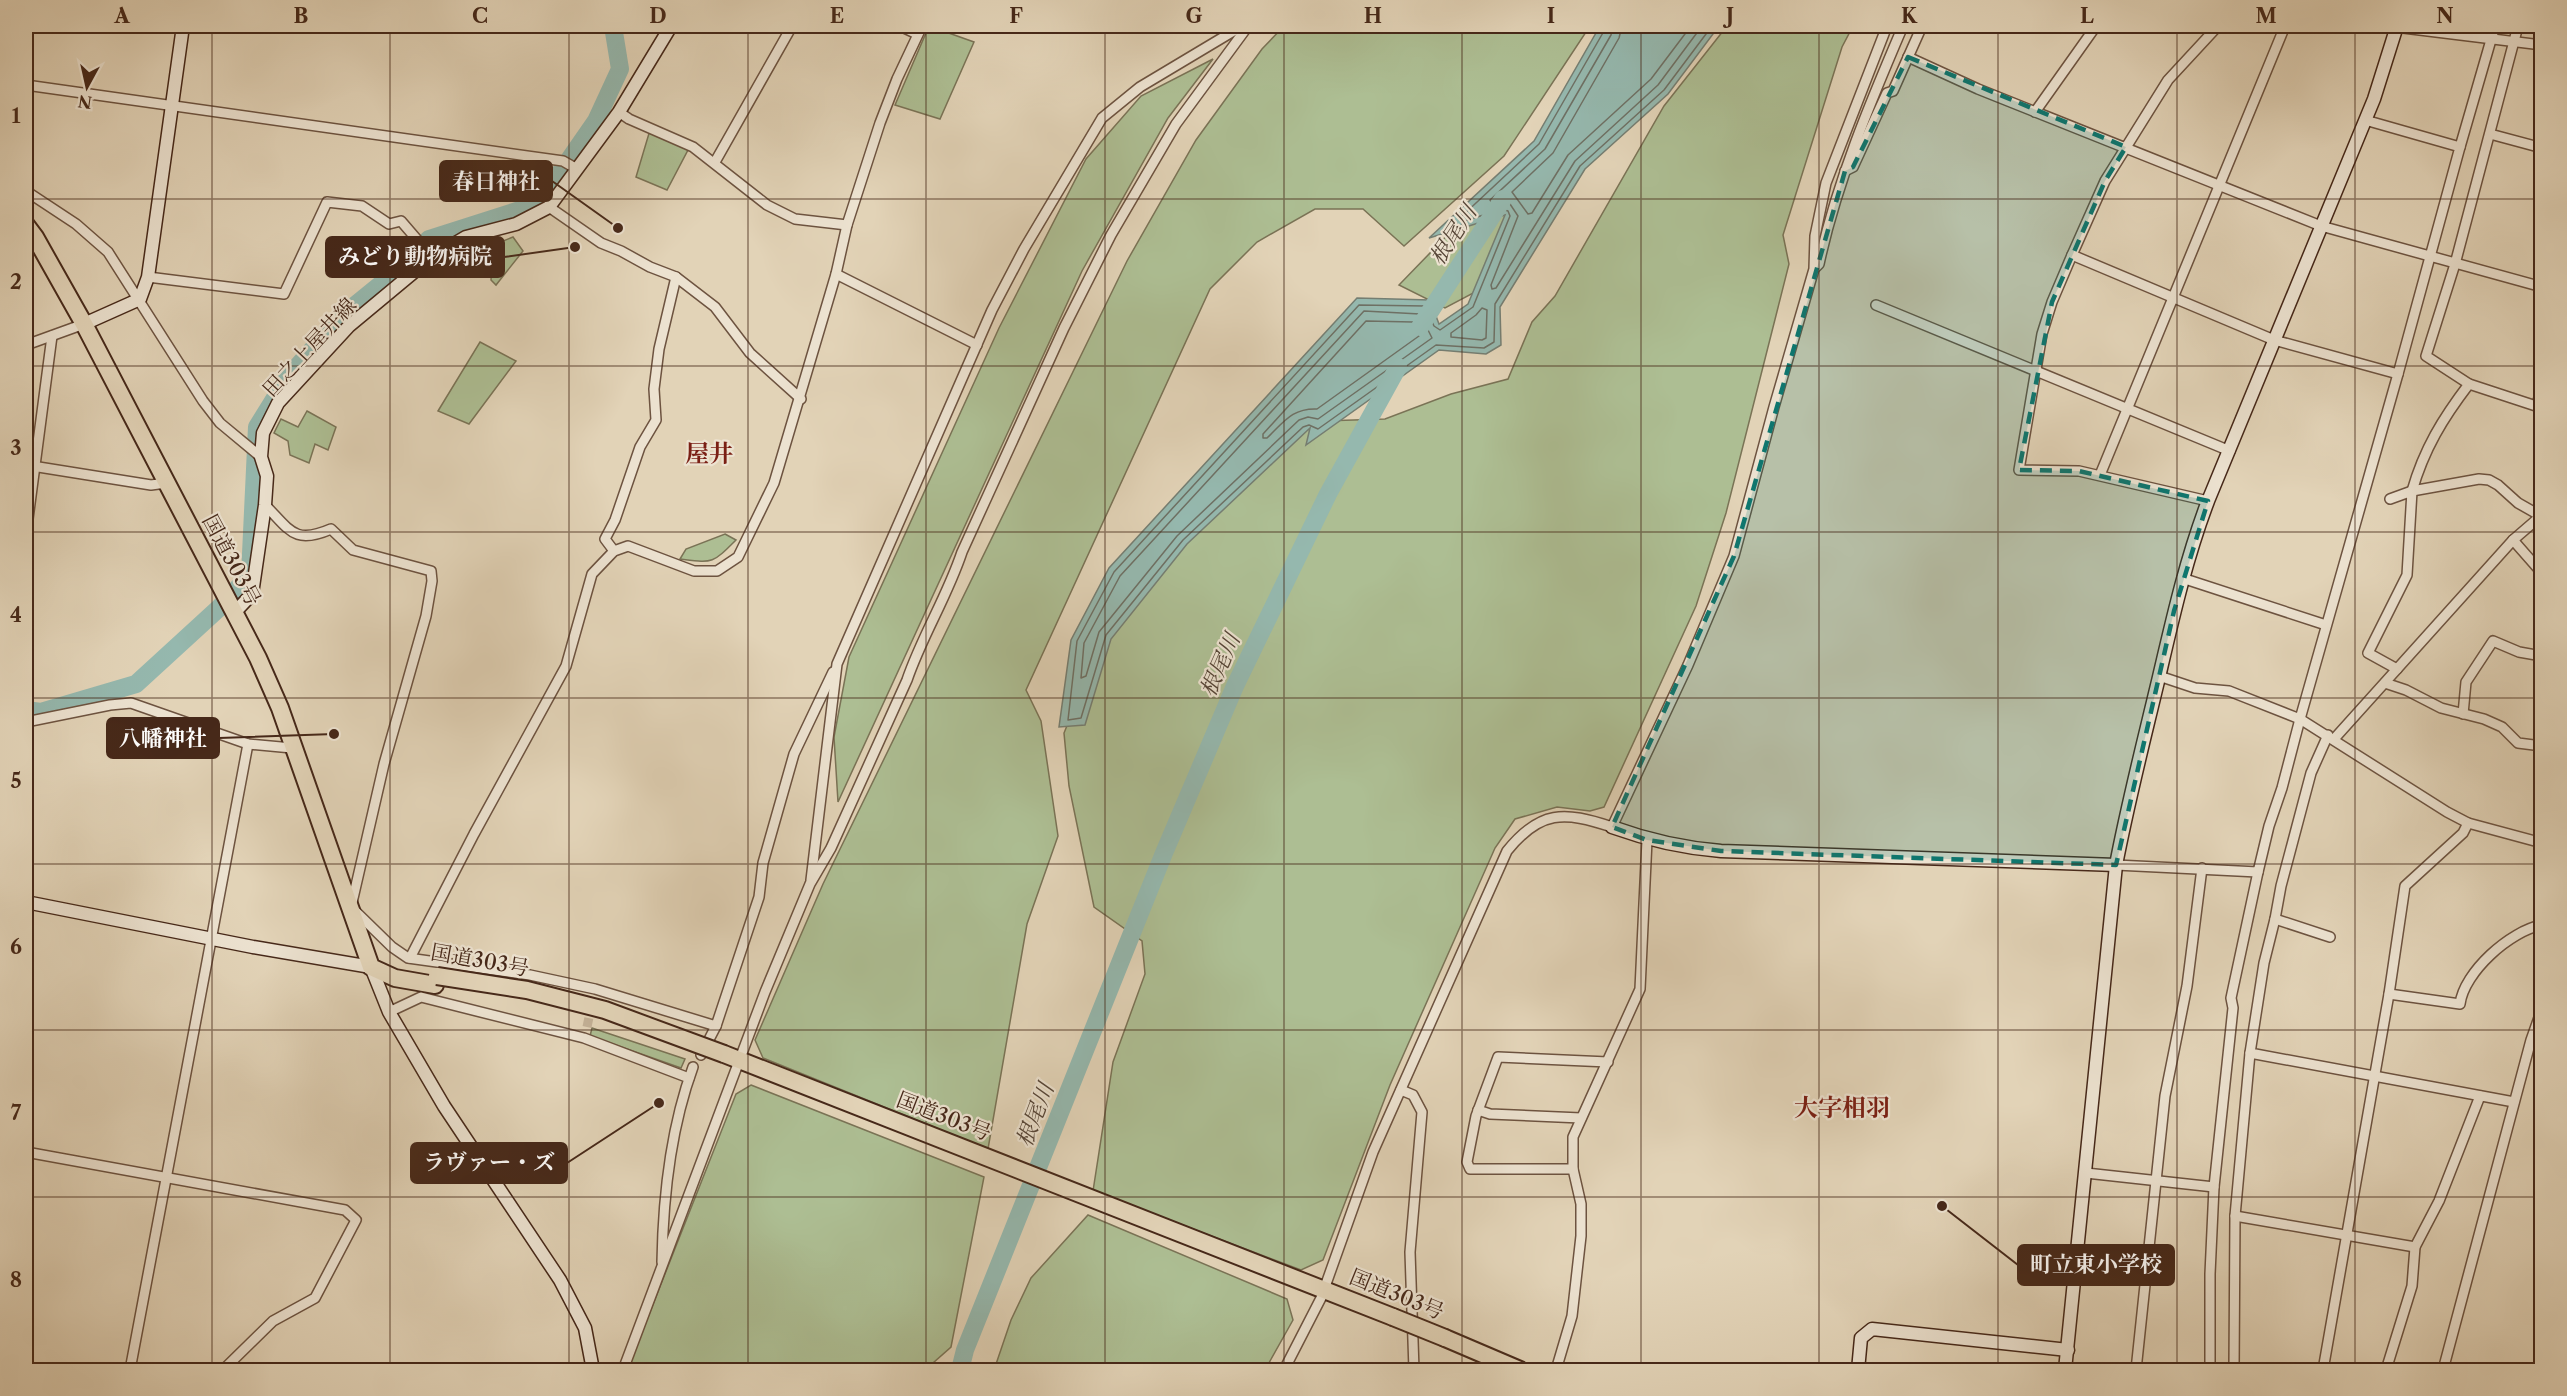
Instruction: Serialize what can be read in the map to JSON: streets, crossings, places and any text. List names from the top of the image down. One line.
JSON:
{"streets":{"highway":["国道303号"],"street":["田之上屋井線"]},"crossings":[["田之上屋井線","国道303号"]],"districts":["屋井","大字相羽"],"water":["根尾川"],"places":["春日神社","みどり動物病院","八幡神社","ラヴァー・ズ","町立東小学校"],"north":"bottom","grid":{"columns":["A","B","C","D","E","F","G","H","I","J","K","L","M","N"],"rows":["1","2","3","4","5","6","7","8"]}}
